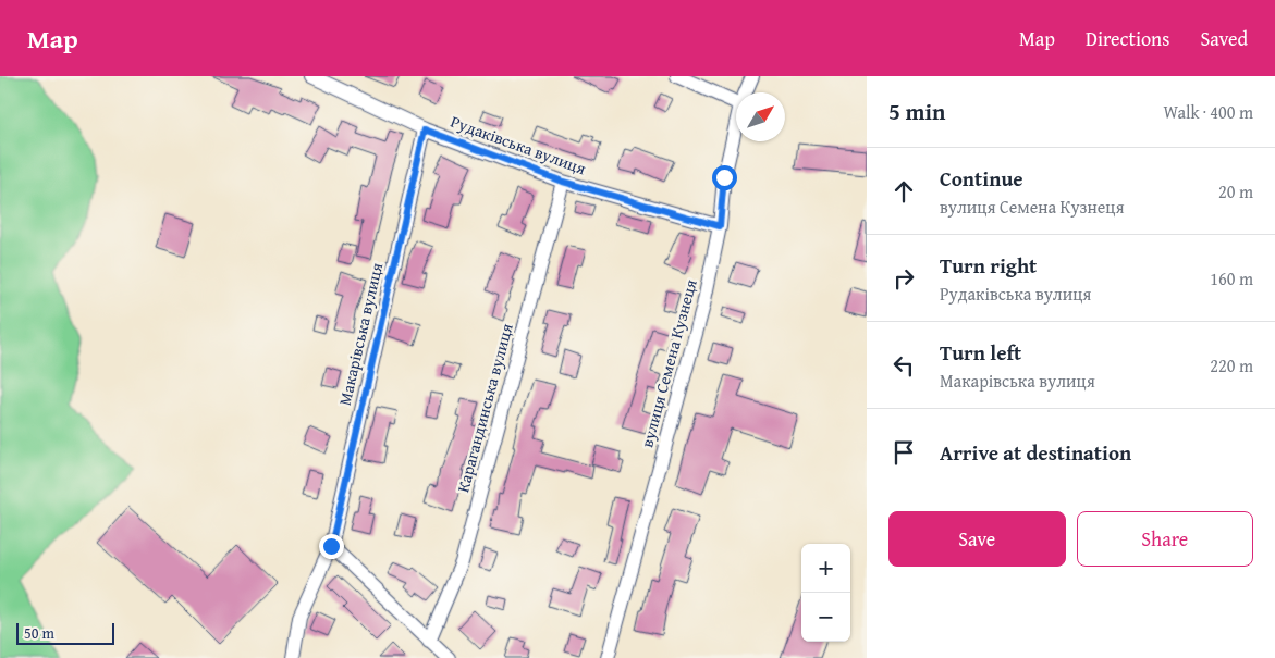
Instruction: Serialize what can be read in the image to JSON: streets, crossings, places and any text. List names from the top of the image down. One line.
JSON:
{"streets":{"street":["Рудаківська вулиця","Макарівська вулиця","вулиця Семена Кузнеця","Карагандинська вулиця"]},"crossings":[["Рудаківська вулиця","Макарівська вулиця"],["Рудаківська вулиця","вулиця Семена Кузнеця"],["Рудаківська вулиця","Карагандинська вулиця"]],"scale_bar":"50 m","north":"top right","page":{"header":"Map","nav":["Map","Directions","Saved"],"heading":["5 min","Walk · 400 m"],"list":[["Continue","вулиця Семена Кузнеця","20 m"],["Turn right","Рудаківська вулиця","160 m"],["Turn left","Макарівська вулиця","220 m"],"Arrive at destination"],"buttons":["Save","Share"],"map_buttons":["+","−"],"scale":"50 m"}}
